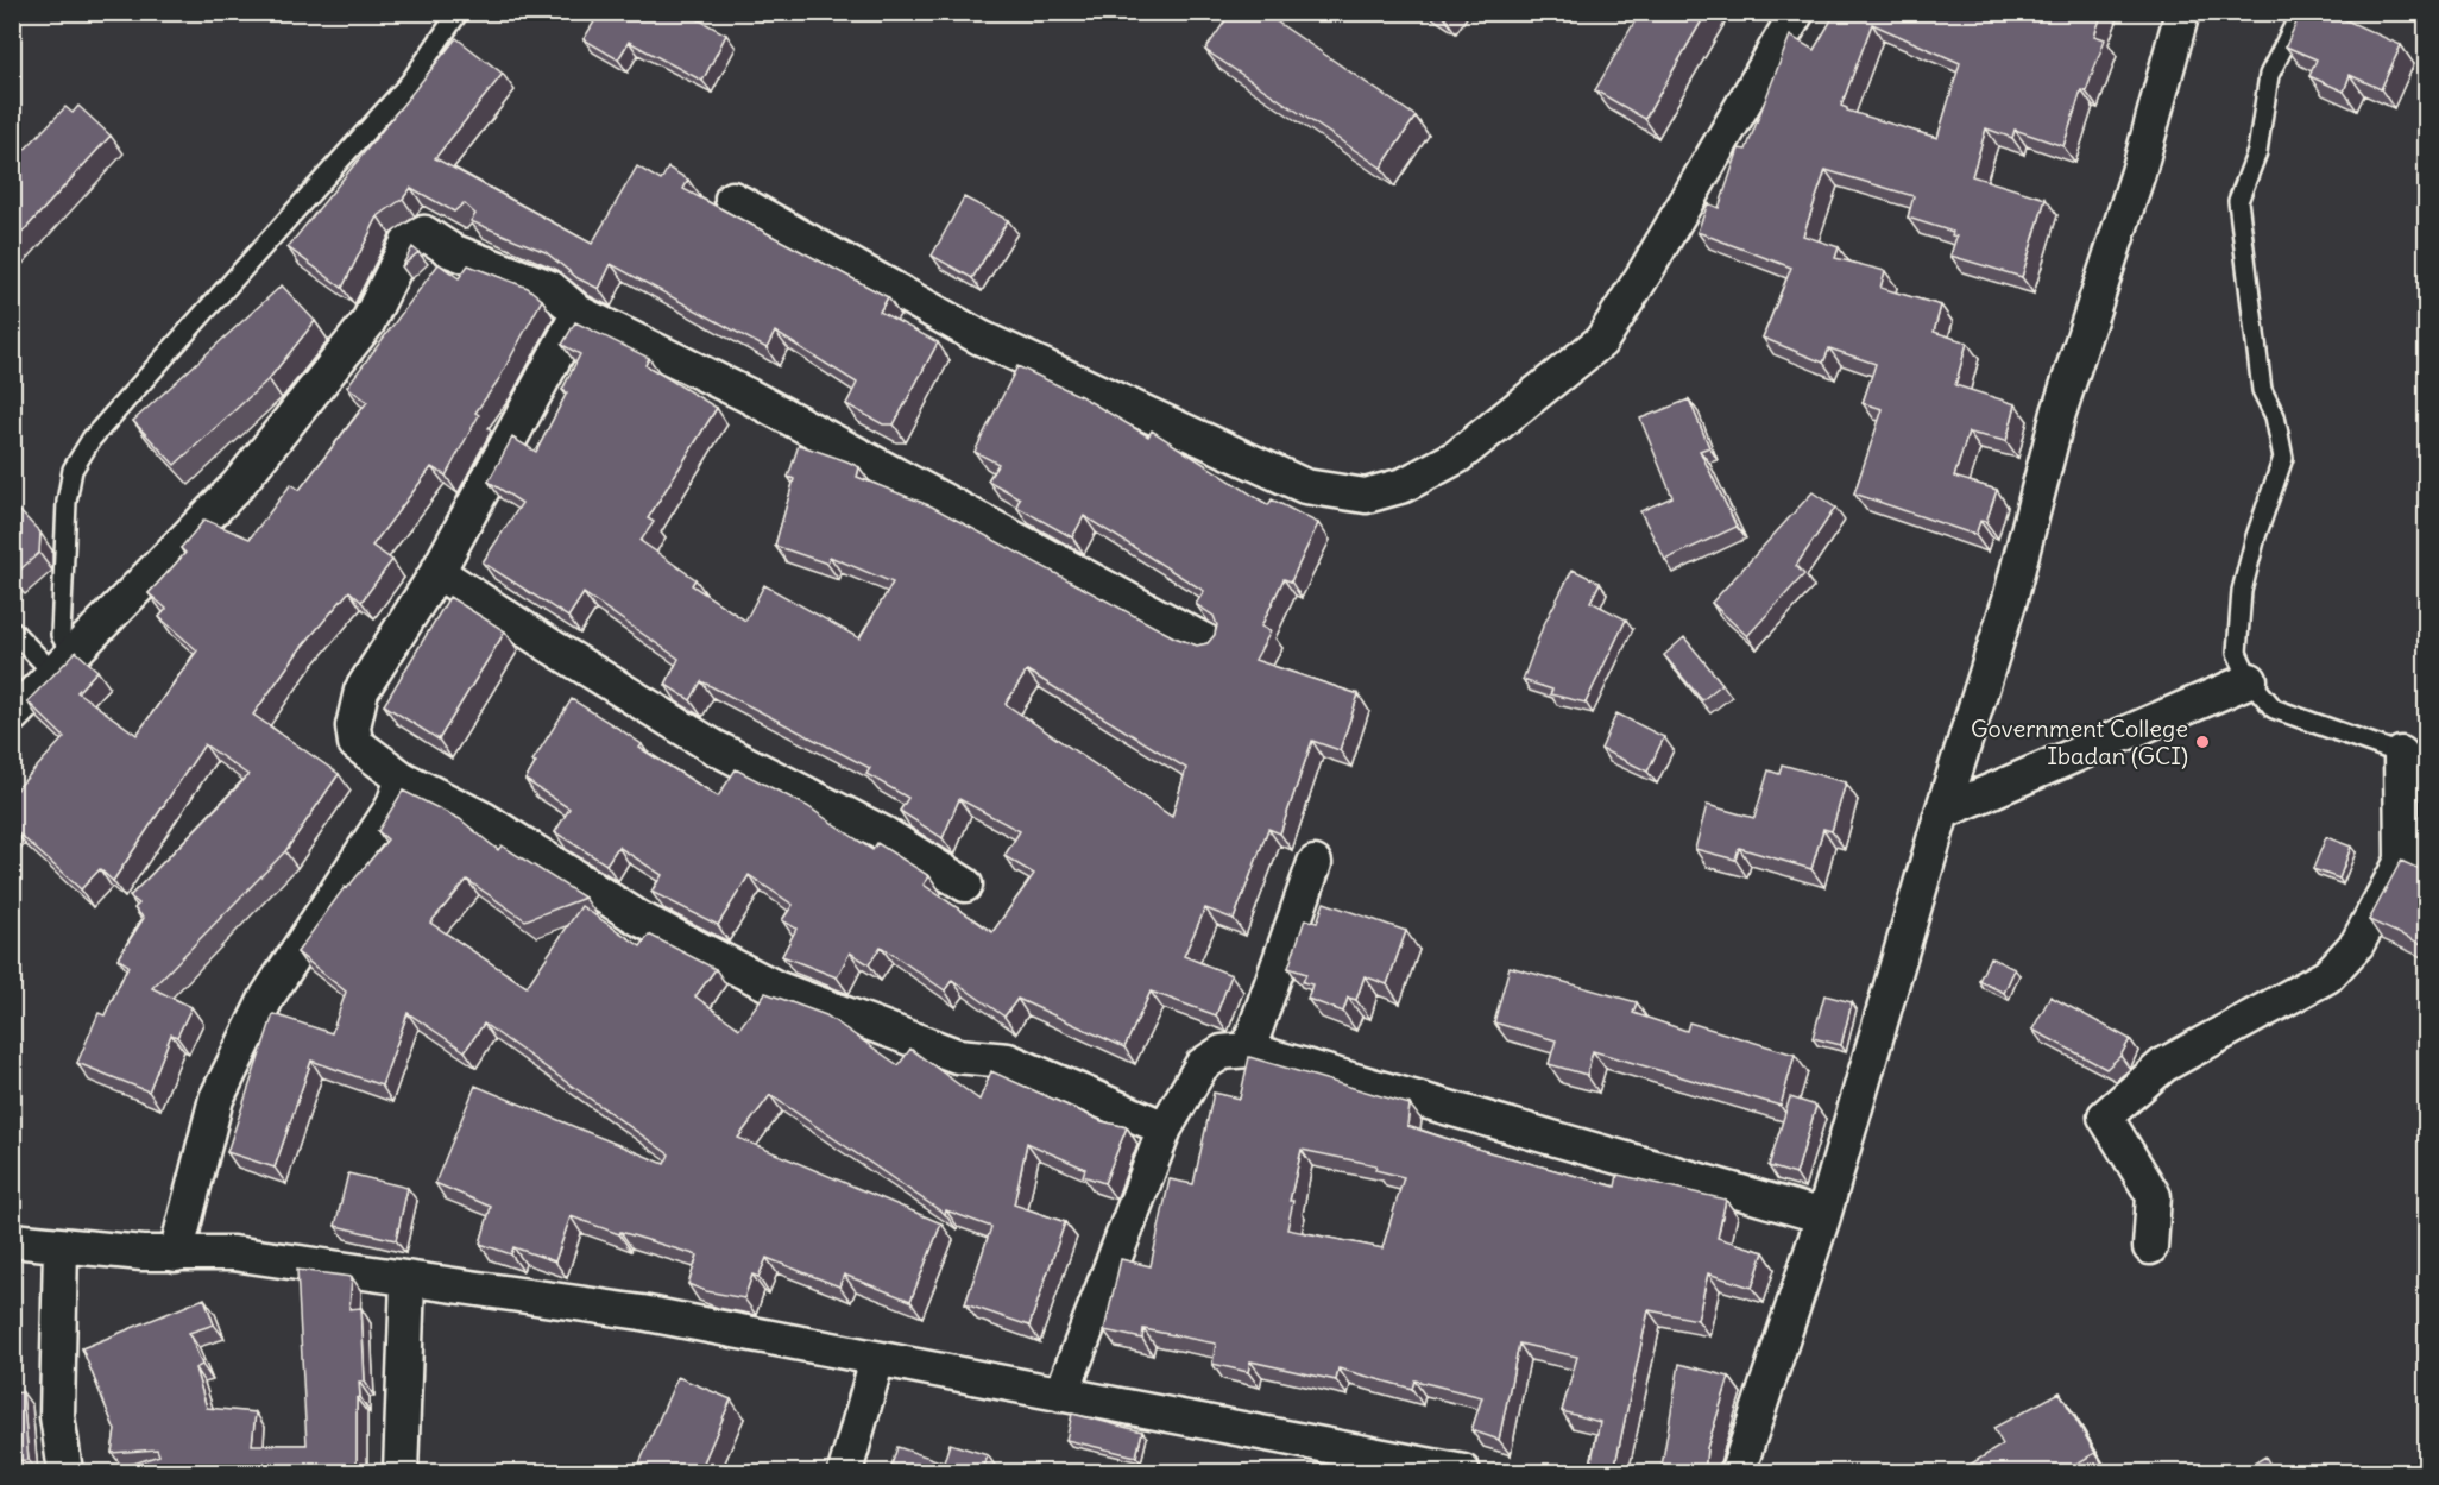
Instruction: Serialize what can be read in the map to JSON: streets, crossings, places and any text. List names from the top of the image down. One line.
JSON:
{"places":["Government College Ibadan (GCI)"]}
